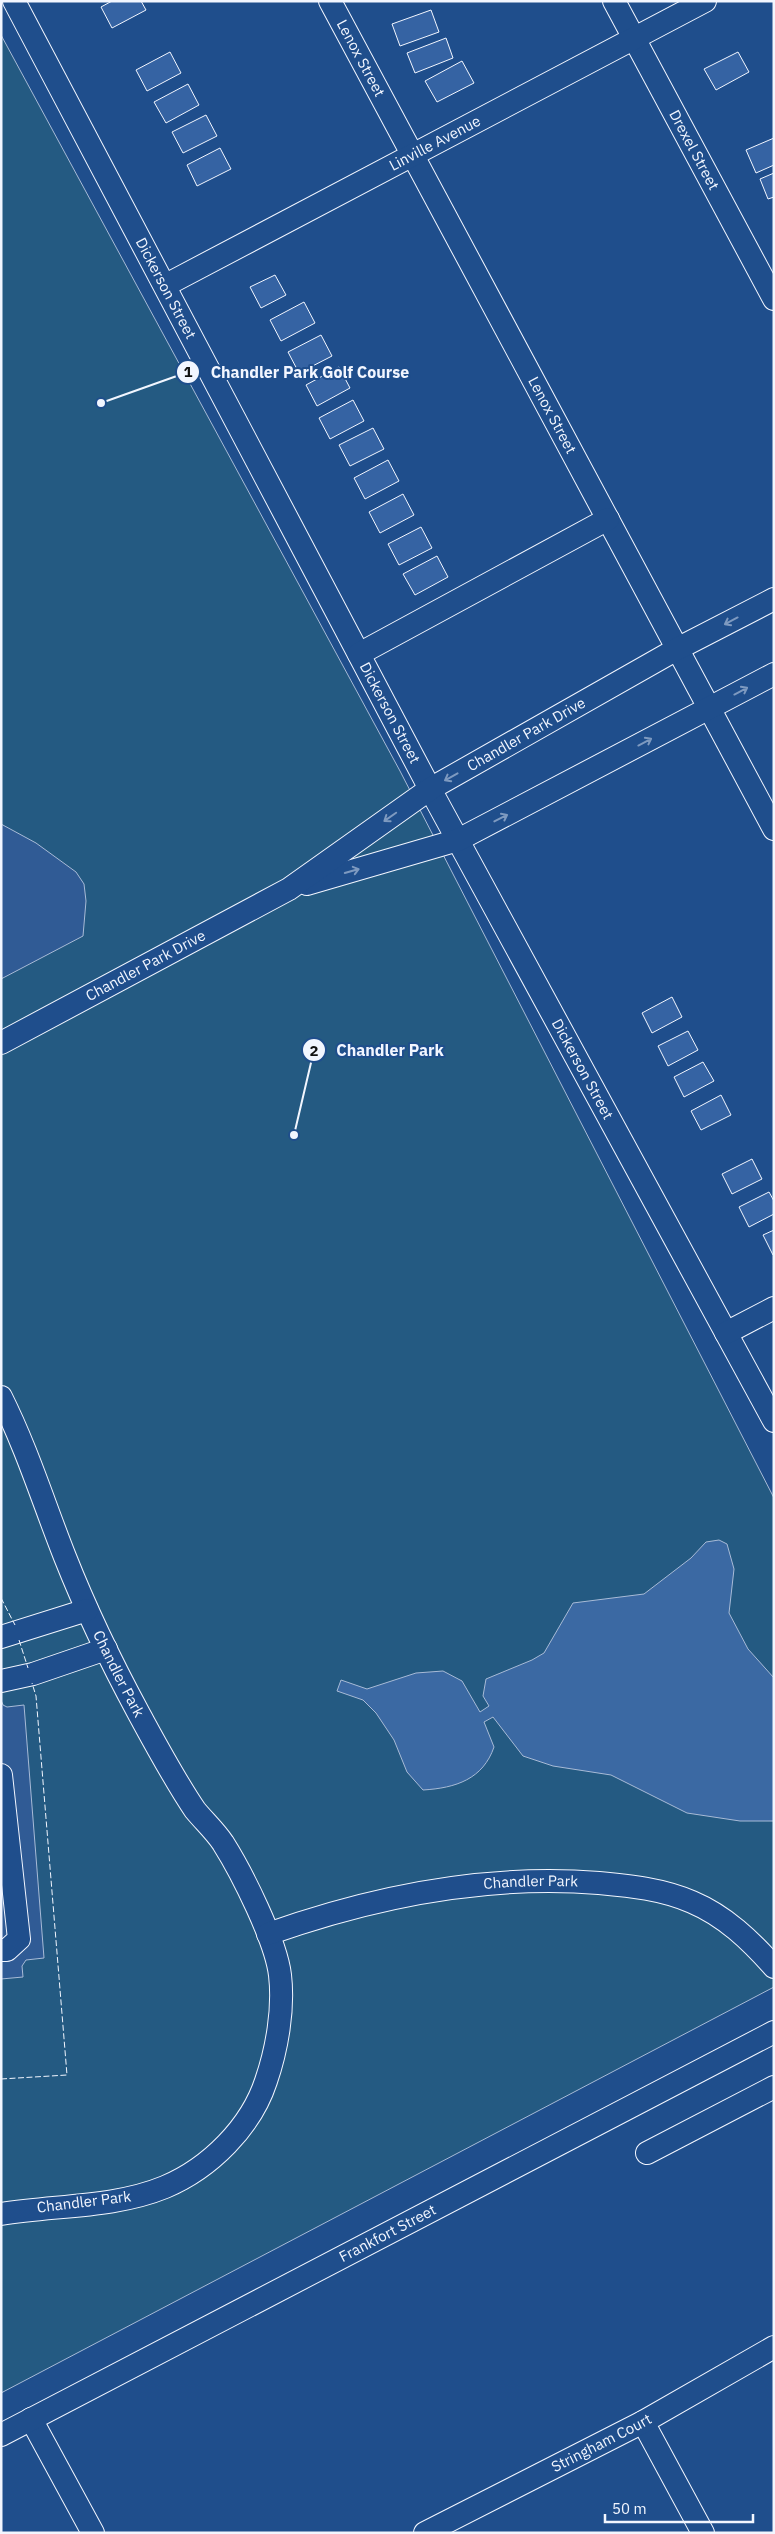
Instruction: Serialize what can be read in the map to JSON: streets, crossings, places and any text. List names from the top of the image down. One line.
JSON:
{"streets":{"street":["Lenox Street","Linville Avenue","Drexel Street","Dickerson Street","Chandler Park Drive","Chandler Park","Frankfort Street","Stringham Court"]},"crossings":[["Lenox Street","Linville Avenue"],["Lenox Street","Chandler Park Drive"],["Linville Avenue","Drexel Street"],["Linville Avenue","Dickerson Street"],["Dickerson Street","Chandler Park Drive"]],"places":["Chandler Park Golf Course","Chandler Park"],"scale_bar":"50 m"}
